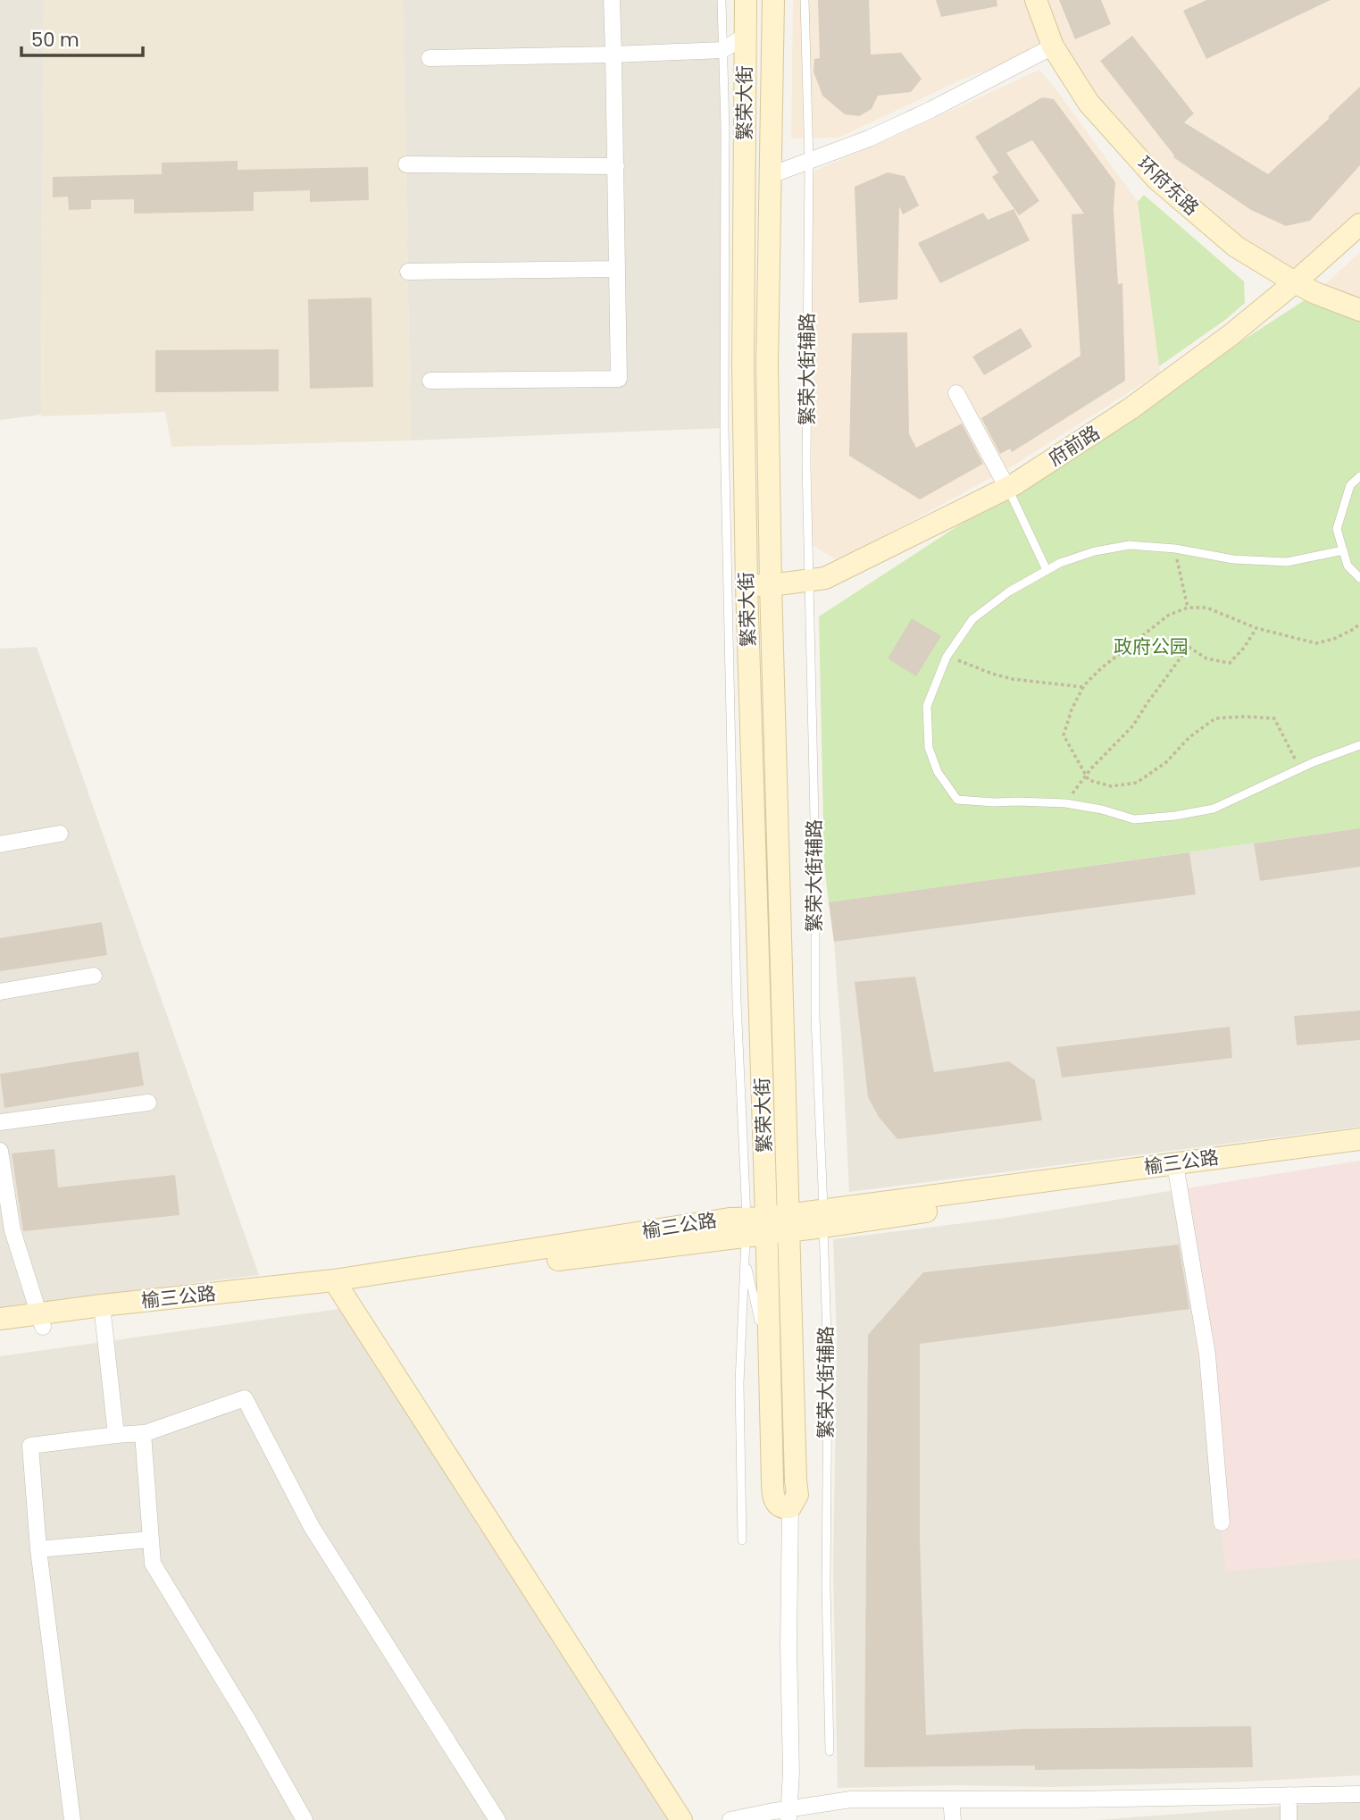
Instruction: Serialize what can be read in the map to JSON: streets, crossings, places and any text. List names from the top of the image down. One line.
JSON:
{"streets":{"main road":["繁荣大街","环府东路","府前路","榆三公路"],"lane":["繁荣大街辅路"]},"crossings":[["繁荣大街","府前路"],["繁荣大街","榆三公路"],["环府东路","府前路"],["繁荣大街辅路","府前路"],["繁荣大街辅路","榆三公路"]],"parks":["政府公园"],"scale_bar":"50 m"}
